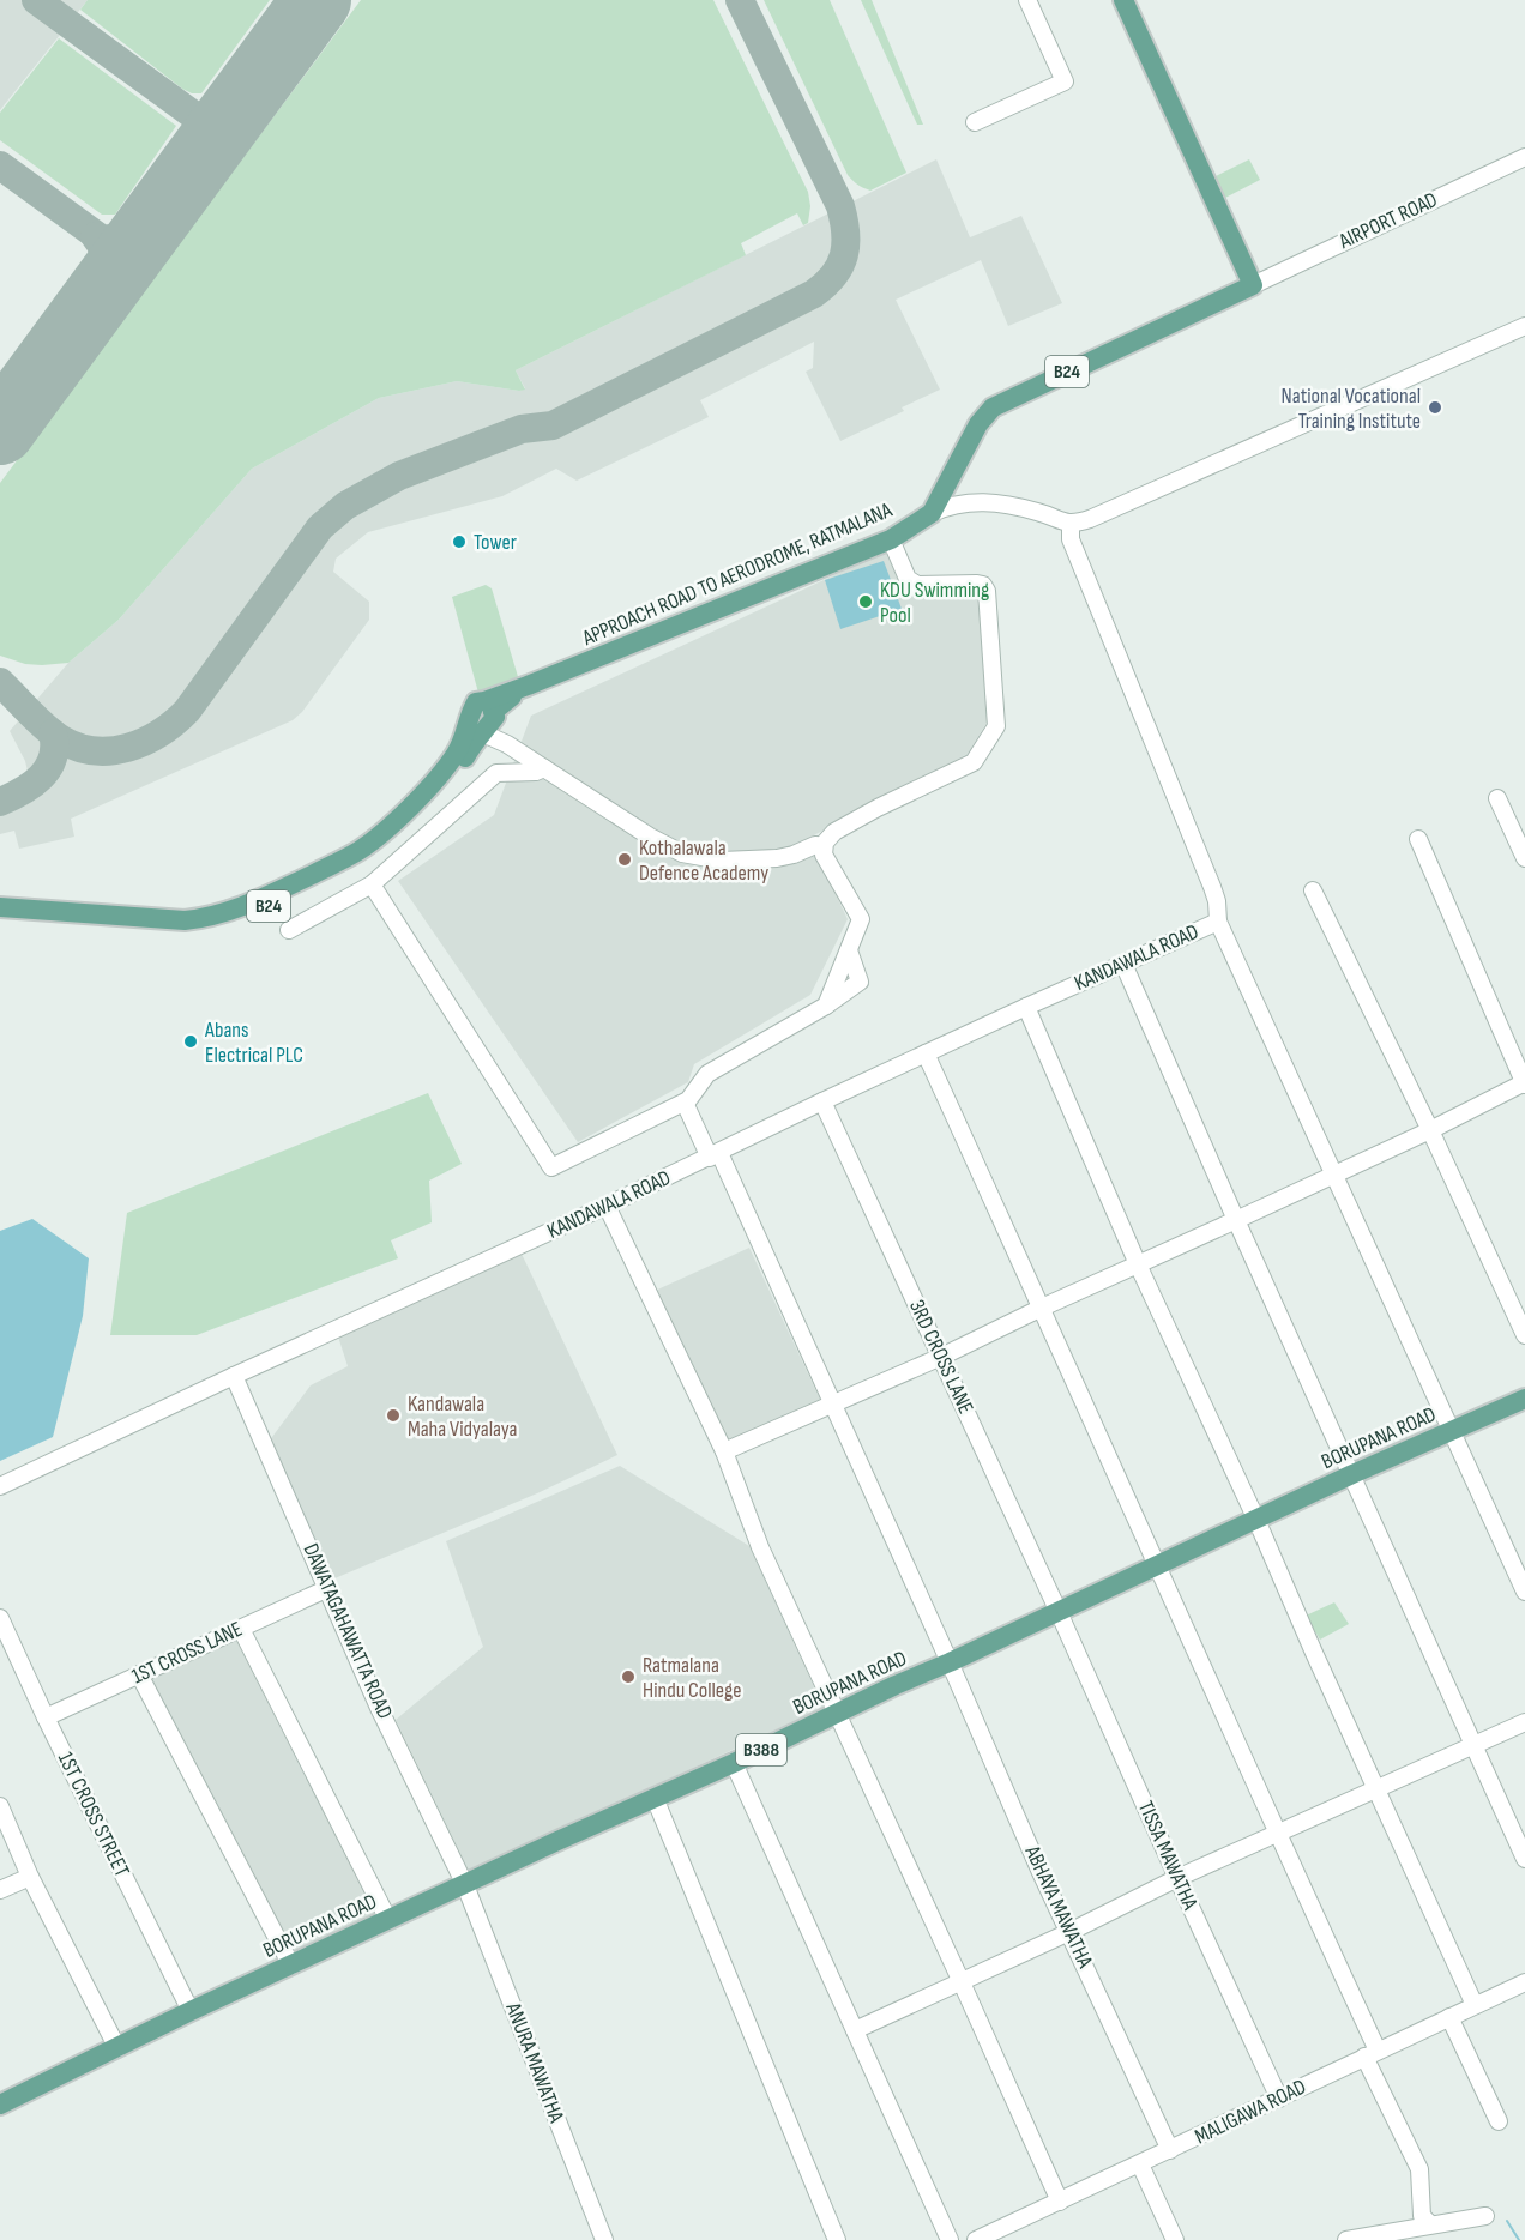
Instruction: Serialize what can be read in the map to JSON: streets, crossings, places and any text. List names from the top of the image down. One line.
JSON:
{"streets":{"main road":["B24","APPROACH ROAD TO AERODROME, RATMALANA","BORUPANA ROAD","B388"],"street":["AIRPORT ROAD","KANDAWALA ROAD","3RD CROSS LANE","DAWATAGAHAWATTA ROAD","1ST CROSS LANE","1ST CROSS STREET","TISSA MAWATHA","ABHAYA MAWATHA","ANURA MAWATHA","MALIGAWA ROAD"]},"crossings":[["AIRPORT ROAD","APPROACH ROAD TO AERODROME, RATMALANA"],["B24","APPROACH ROAD TO AERODROME, RATMALANA"],["KANDAWALA ROAD","3RD CROSS LANE"],["KANDAWALA ROAD","DAWATAGAHAWATTA ROAD"],["KANDAWALA ROAD","ABHAYA MAWATHA"],["3RD CROSS LANE","BORUPANA ROAD"],["3RD CROSS LANE","TISSA MAWATHA"],["BORUPANA ROAD","DAWATAGAHAWATTA ROAD"],["BORUPANA ROAD","1ST CROSS STREET"],["BORUPANA ROAD","TISSA MAWATHA"],["BORUPANA ROAD","ABHAYA MAWATHA"],["BORUPANA ROAD","ANURA MAWATHA"],["DAWATAGAHAWATTA ROAD","1ST CROSS LANE"],["DAWATAGAHAWATTA ROAD","ANURA MAWATHA"],["1ST CROSS LANE","1ST CROSS STREET"],["TISSA MAWATHA","MALIGAWA ROAD"],["ABHAYA MAWATHA","MALIGAWA ROAD"]],"places":["National Vocational Training Institute","Tower","KDU Swimming Pool","Kothalawala Defence Academy","Abans Electrical PLC","Kandawala Maha Vidyalaya","Ratmalana Hindu College"]}
